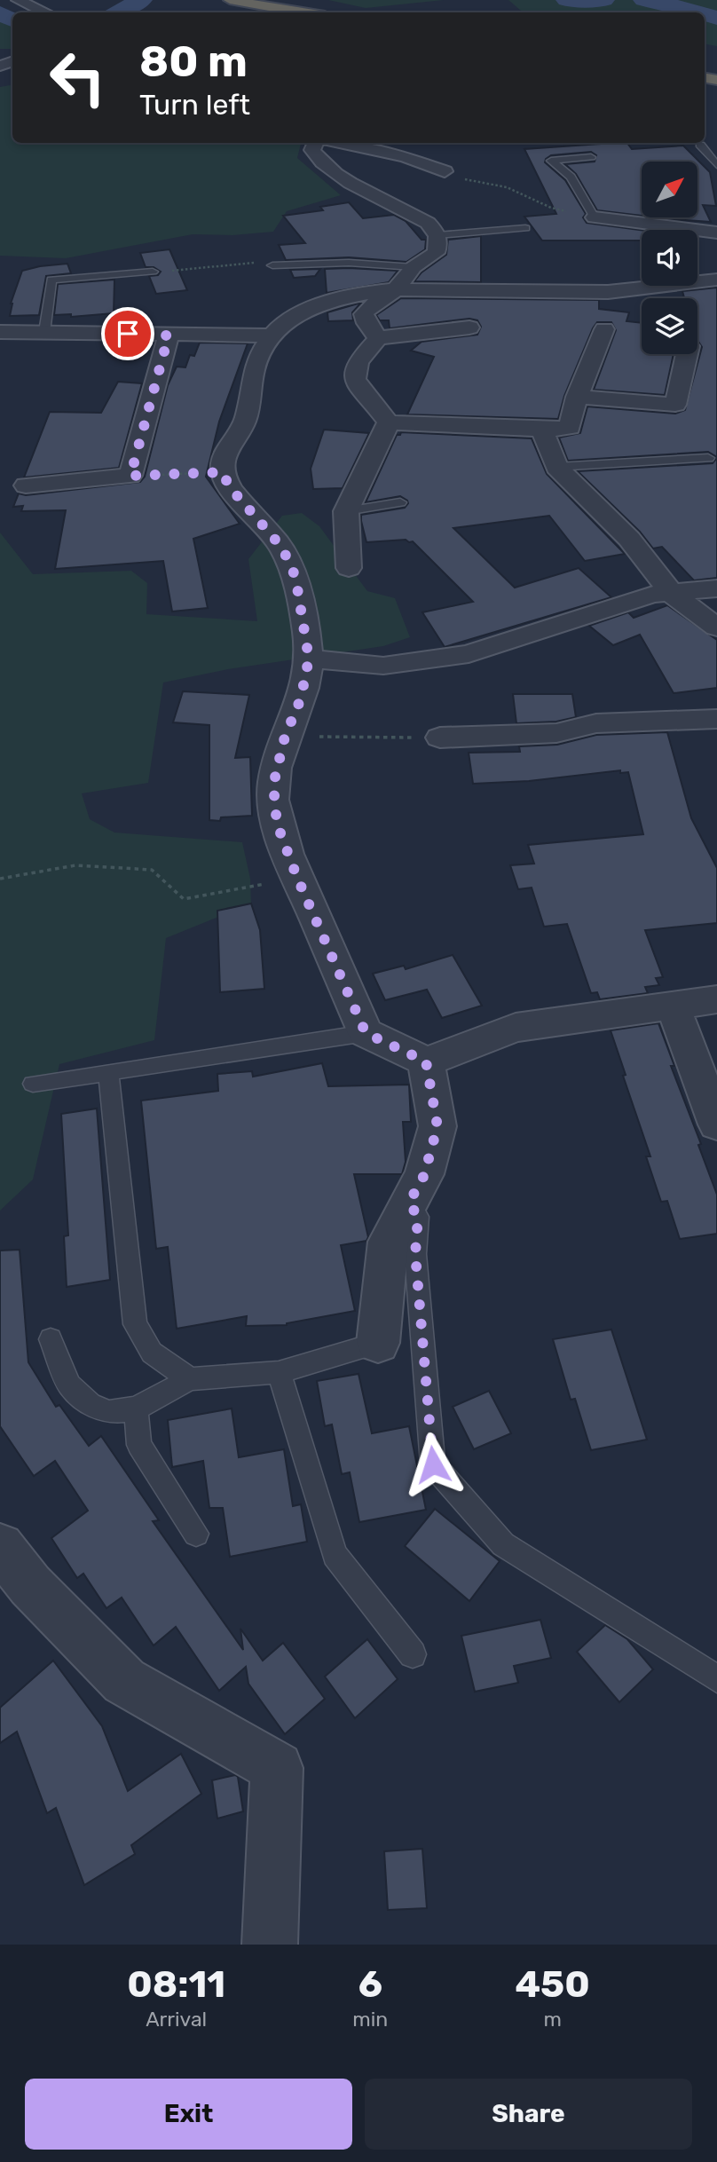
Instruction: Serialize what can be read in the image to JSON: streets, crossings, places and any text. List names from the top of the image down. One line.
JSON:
{"north":"top right","page":{"turn":["80 m","Turn left"],"eta":["08:11","Arrival","6","min","450","m"],"buttons":["Exit","Share"]}}
